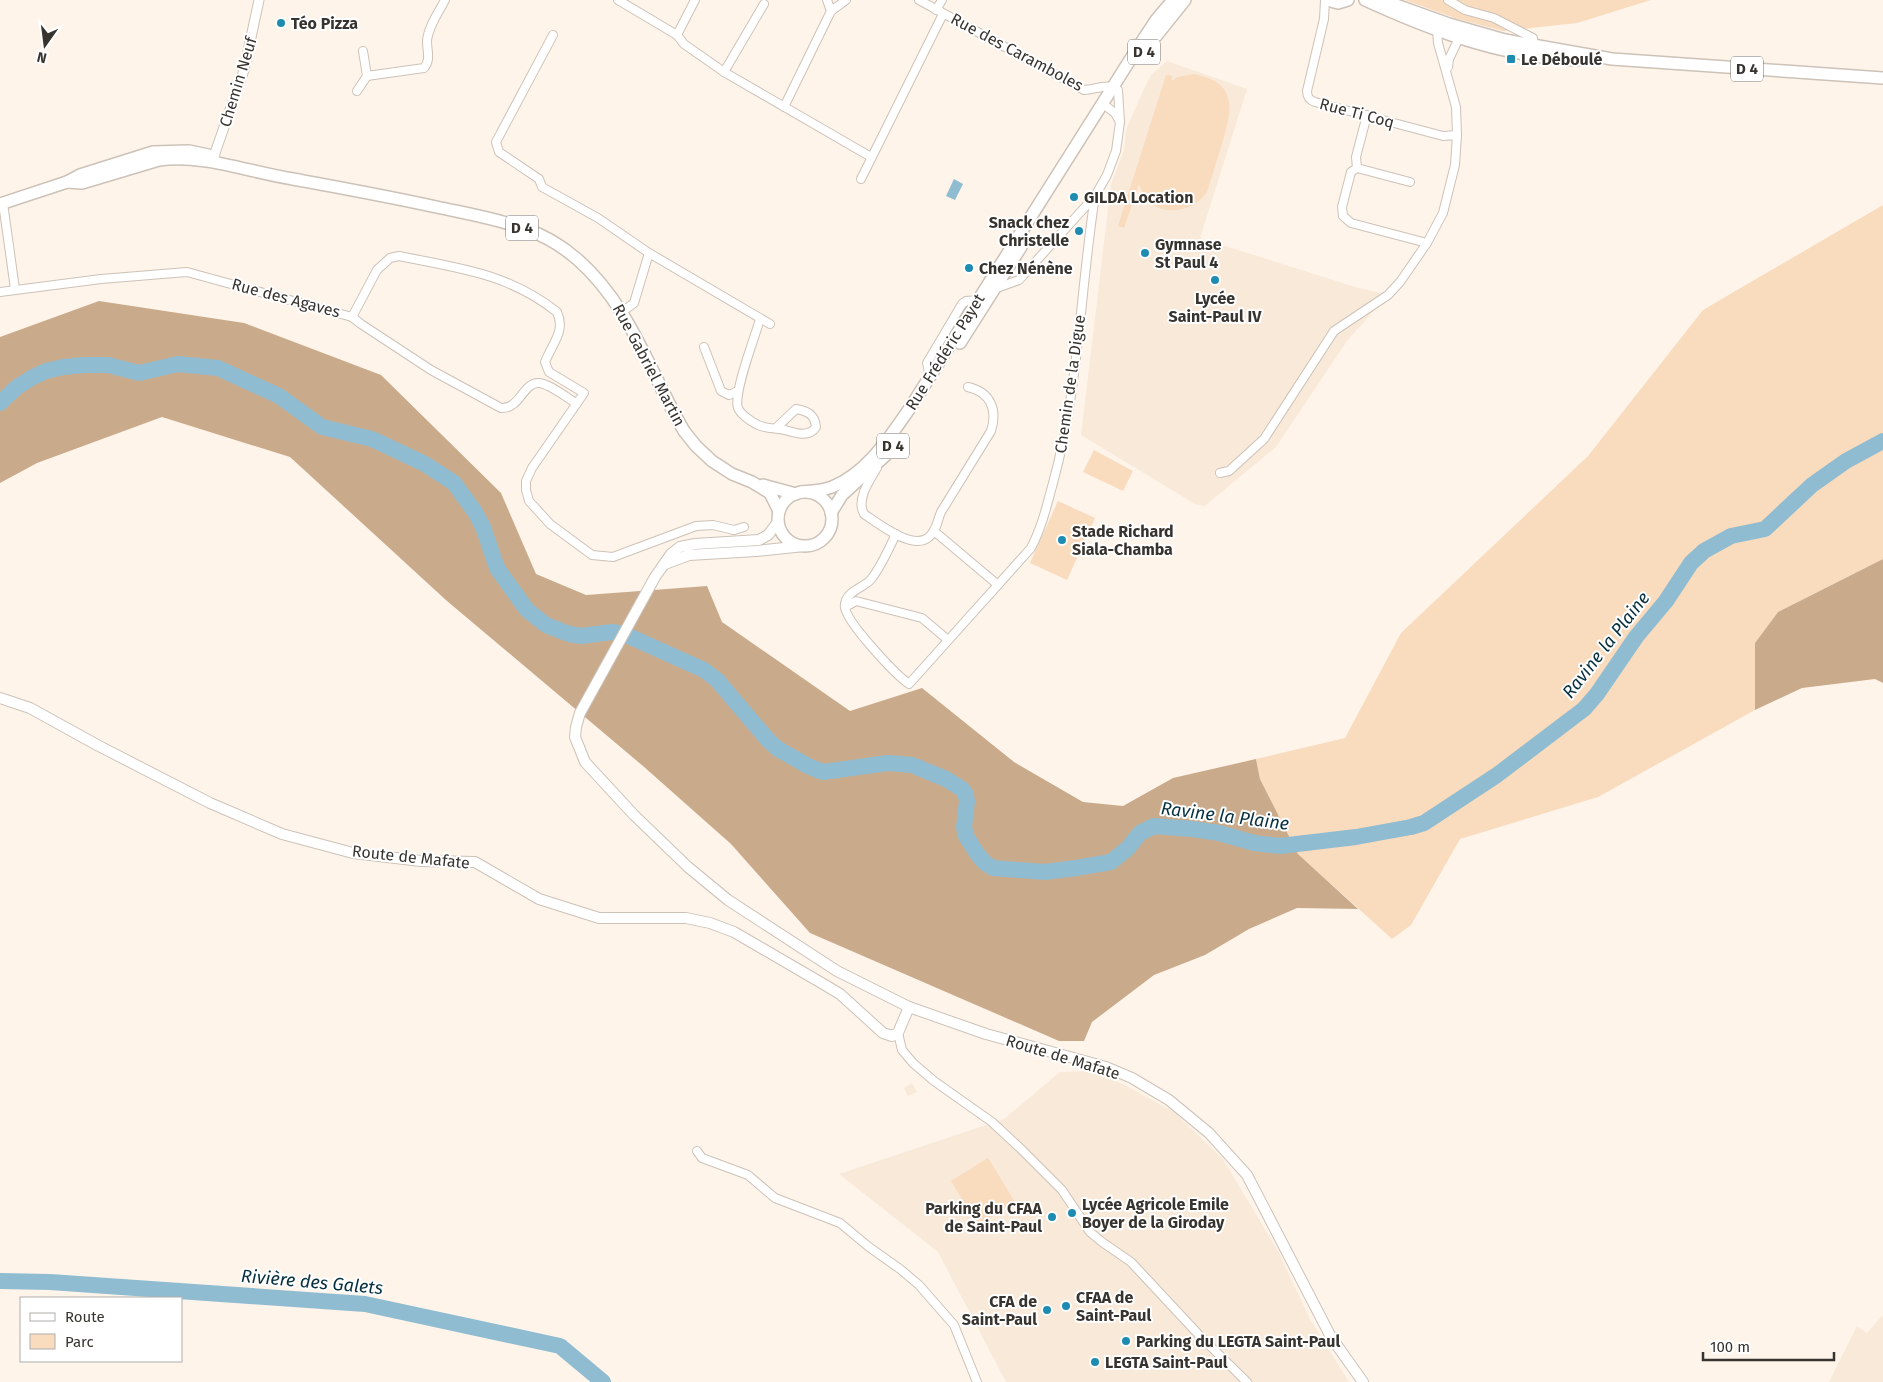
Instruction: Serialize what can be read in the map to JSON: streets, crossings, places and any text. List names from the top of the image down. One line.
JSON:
{"streets":{"main road":["D 4","Rue Frédéric Payet","Rue Gabriel Martin","Route de Mafate"],"street":["Rue des Caramboles","Chemin Neuf","Rue Ti Coq","Rue des Agaves","Chemin de la Digue"]},"crossings":[["Rue des Caramboles","Rue Frédéric Payet"],["Rue des Caramboles","Chemin de la Digue"],["Chemin Neuf","Rue Gabriel Martin"],["Rue Frédéric Payet","Rue Gabriel Martin"],["Rue Frédéric Payet","Chemin de la Digue"],["Rue Frédéric Payet","Route de Mafate"],["Rue Gabriel Martin","Route de Mafate"]],"water":["Ravine la Plaine","Rivière des Galets"],"places":{"other":["Téo Pizza","GILDA Location","Snack chez Christelle","Gymnase St Paul 4","Chez Nénène","Lycée Saint-Paul IV","Stade Richard Siala-Chamba","Lycée Agricole Emile Boyer de la Giroday","Parking du CFAA de Saint-Paul","CFAA de Saint-Paul","CFA de Saint-Paul","Parking du LEGTA Saint-Paul","LEGTA Saint-Paul"],"transit":["Le Déboulé"]},"legend":["Route","Parc"],"scale_bar":"100 m","north":"bottom"}
